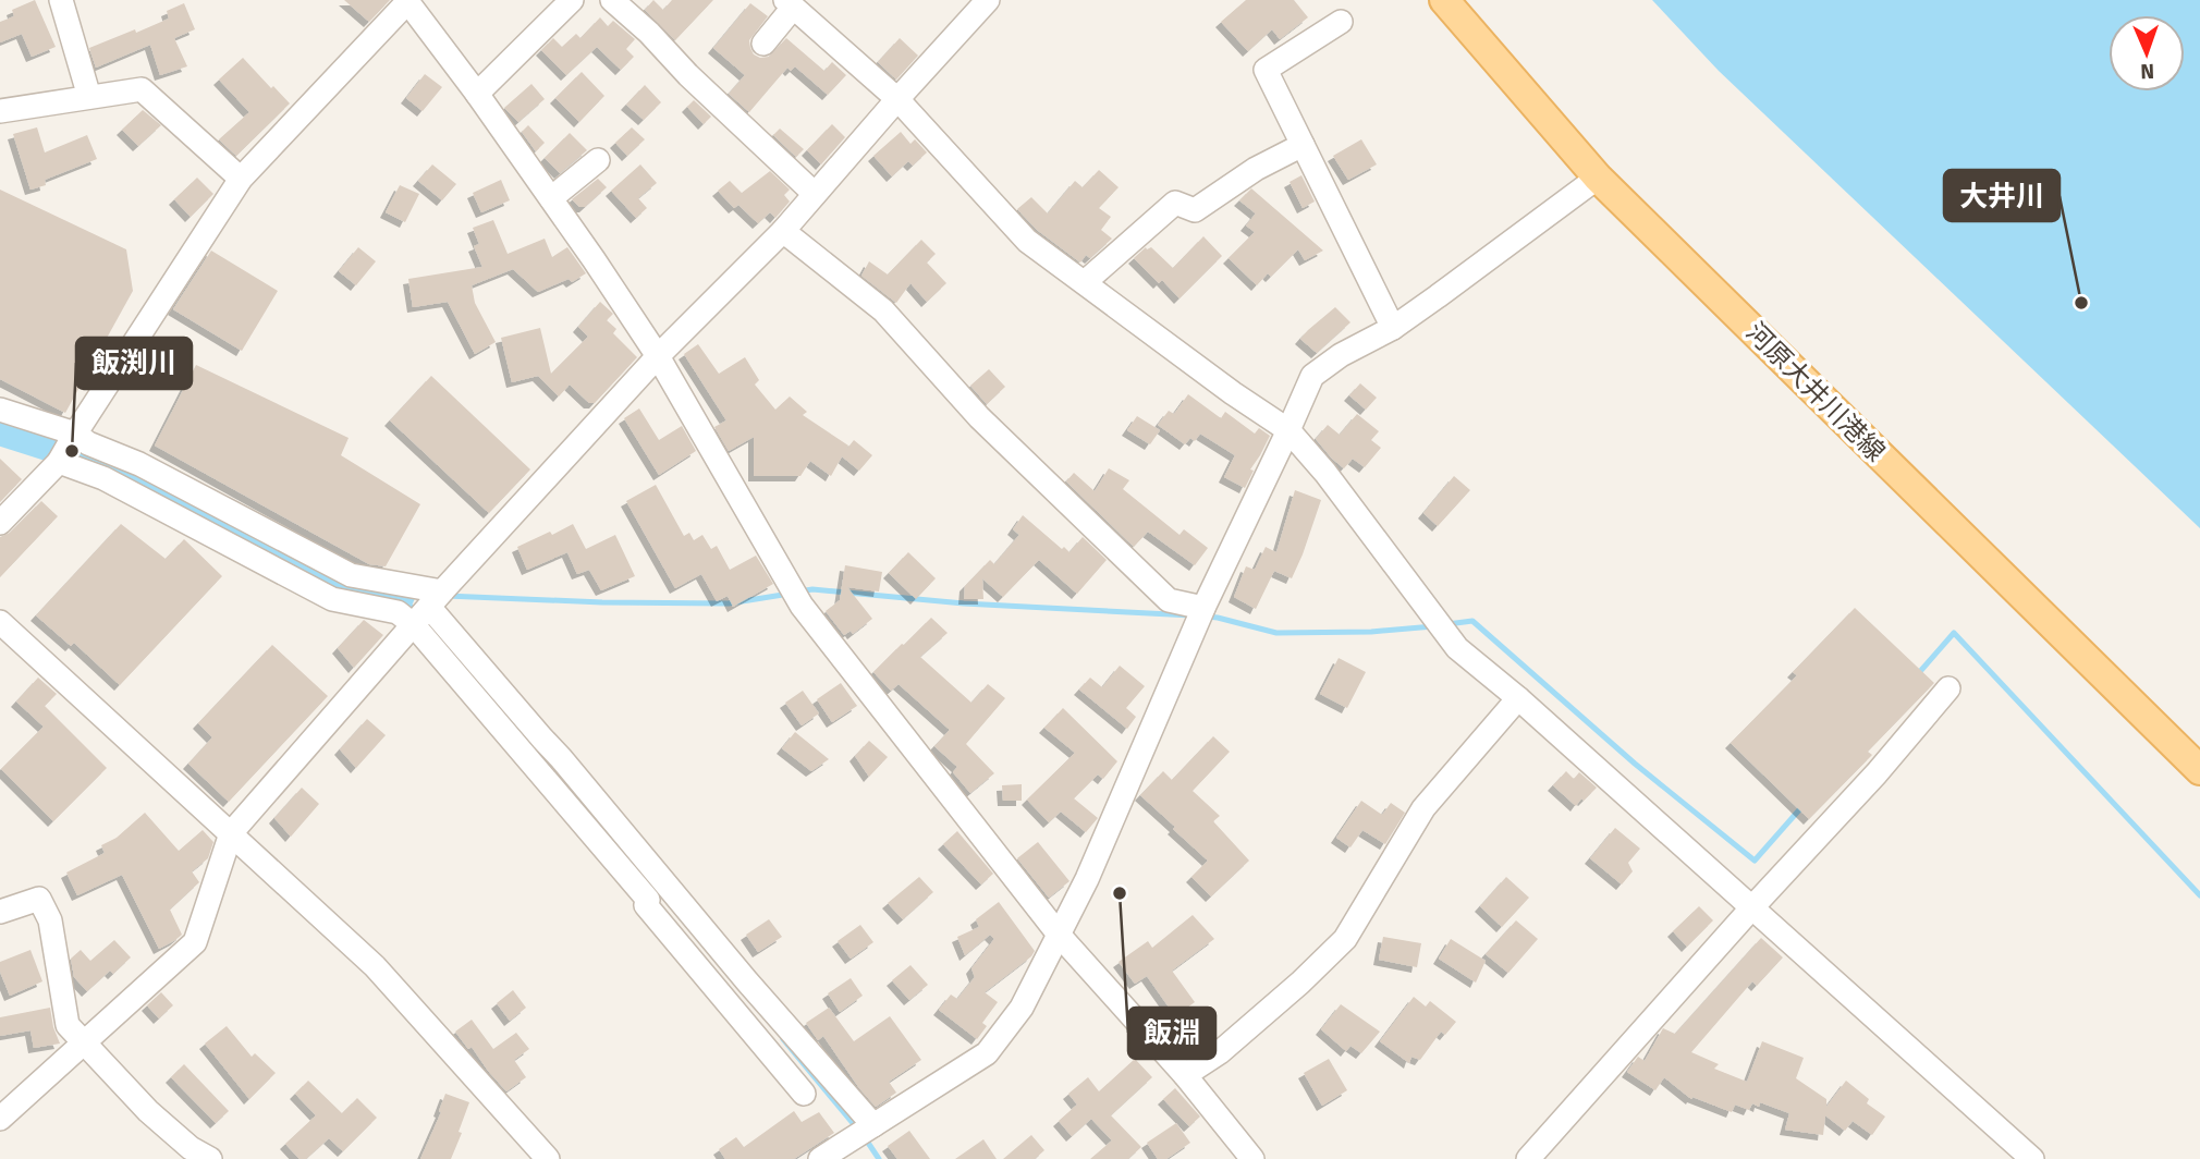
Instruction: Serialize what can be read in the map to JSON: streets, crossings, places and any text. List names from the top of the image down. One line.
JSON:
{"streets":{"main road":["河原大井川港線"]},"places":["大井川","飯渕川","飯淵"],"north":"bottom"}
